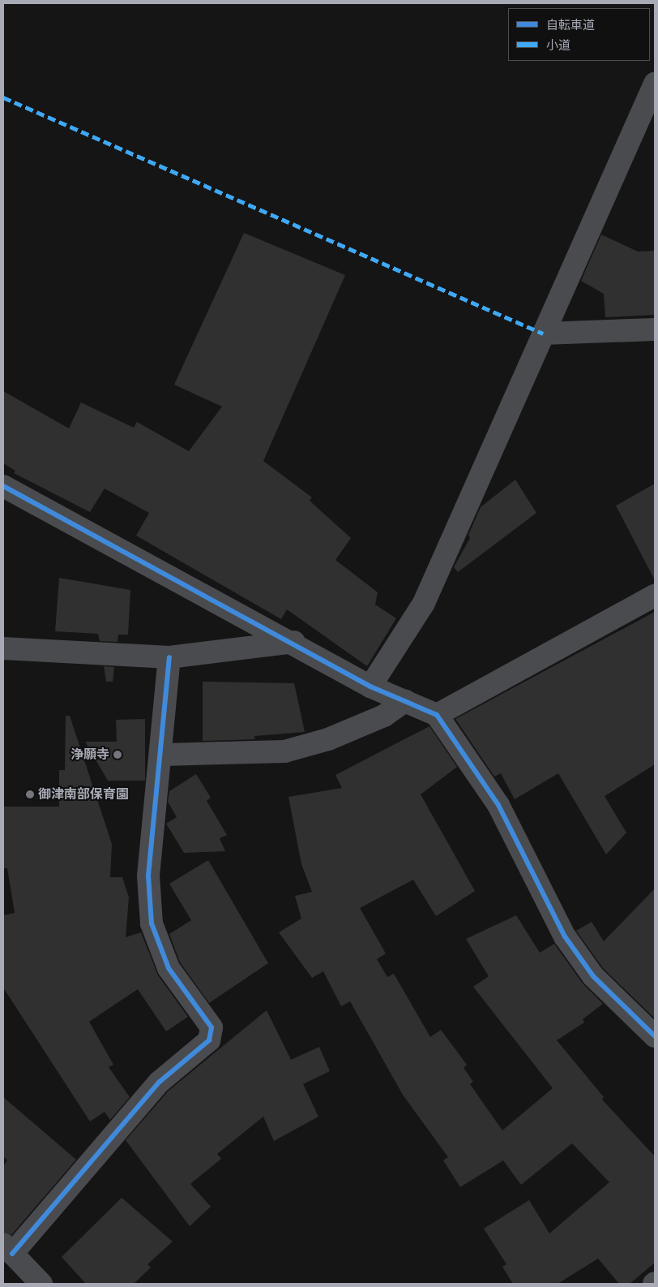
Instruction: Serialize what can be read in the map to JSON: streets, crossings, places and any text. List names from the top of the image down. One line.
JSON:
{"places":["浄願寺","御津南部保育園"],"legend":["自転車道","小道"]}
